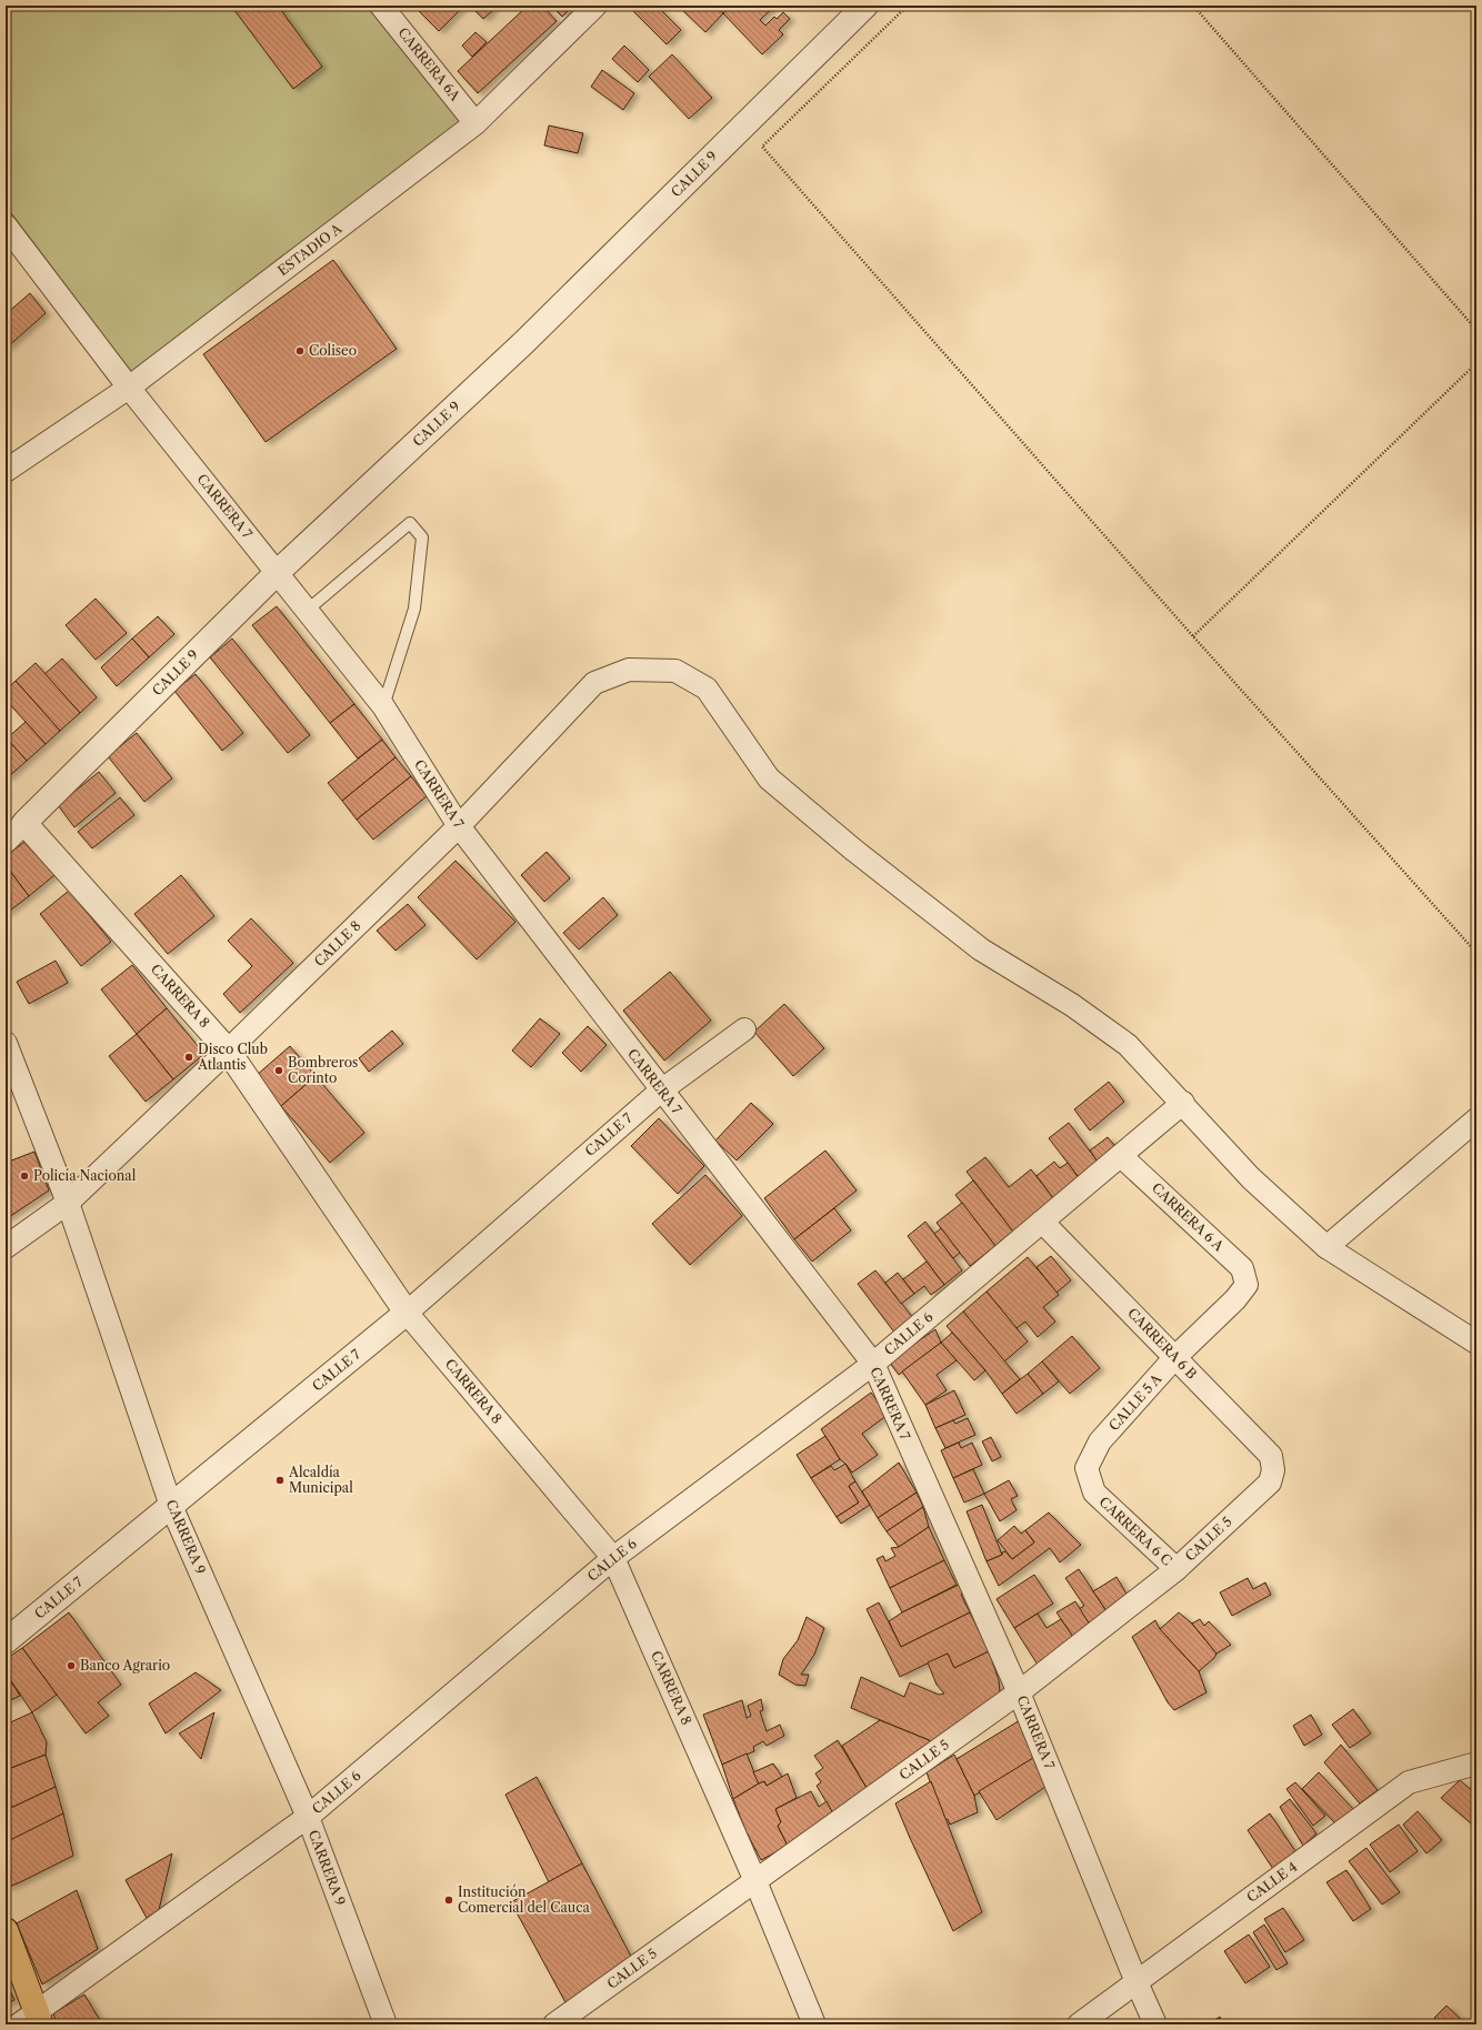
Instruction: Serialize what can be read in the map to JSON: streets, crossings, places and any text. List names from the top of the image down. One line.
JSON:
{"streets":{"street":["CARRERA 6A","CALLE 9","ESTADIO A","CARRERA 7","CALLE 8","CARRERA 8","CALLE 7","CARRERA 6 A","CALLE 6","CARRERA 6 B","CALLE 5 A","CARRERA 6 C","CARRERA 9","CALLE 5","CALLE 4"]},"crossings":[["CARRERA 6A","ESTADIO A"],["CALLE 9","CARRERA 7"],["CALLE 9","CARRERA 8"],["ESTADIO A","CARRERA 7"],["CARRERA 7","CALLE 8"],["CARRERA 7","CALLE 7"],["CARRERA 7","CALLE 6"],["CARRERA 7","CALLE 5"],["CARRERA 7","CALLE 4"],["CALLE 8","CARRERA 8"],["CALLE 8","CALLE 6"],["CALLE 8","CARRERA 9"],["CARRERA 8","CALLE 7"],["CARRERA 8","CALLE 6"],["CARRERA 8","CALLE 5"],["CALLE 7","CARRERA 9"],["CARRERA 6 A","CALLE 6"],["CARRERA 6 A","CALLE 5 A"],["CALLE 6","CARRERA 6 B"],["CALLE 6","CARRERA 9"],["CARRERA 6 B","CALLE 5 A"],["CARRERA 6 B","CALLE 5"],["CALLE 5 A","CARRERA 6 C"],["CARRERA 6 C","CALLE 5"]],"places":["Coliseo","Disco Club Atlantis","Bombreros Corinto","Policía Nacional","Alcaldía Municipal","Banco Agrario","Institución Comercial del Cauca"]}
